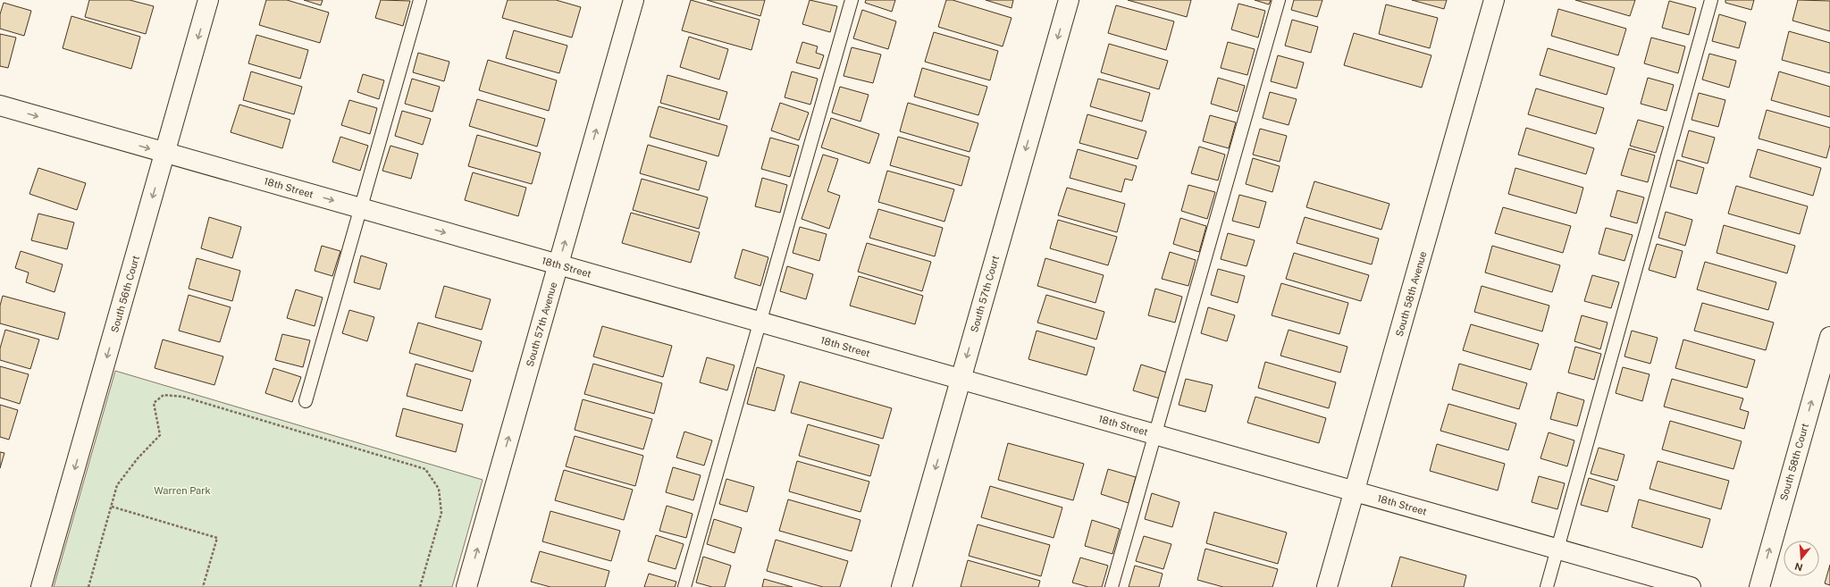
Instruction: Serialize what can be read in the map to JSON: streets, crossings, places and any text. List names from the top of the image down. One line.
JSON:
{"streets":{"street":["18th Street","South 56th Court","South 57th Court","South 58th Avenue","South 57th Avenue","South 58th Court"]},"crossings":[["18th Street","South 56th Court"],["18th Street","South 57th Court"],["18th Street","South 58th Avenue"],["18th Street","South 57th Avenue"]],"one_way":["South 56th Court","South 57th Court","South 57th Avenue","South 58th Court"],"parks":["Warren Park"],"north":"bottom"}
